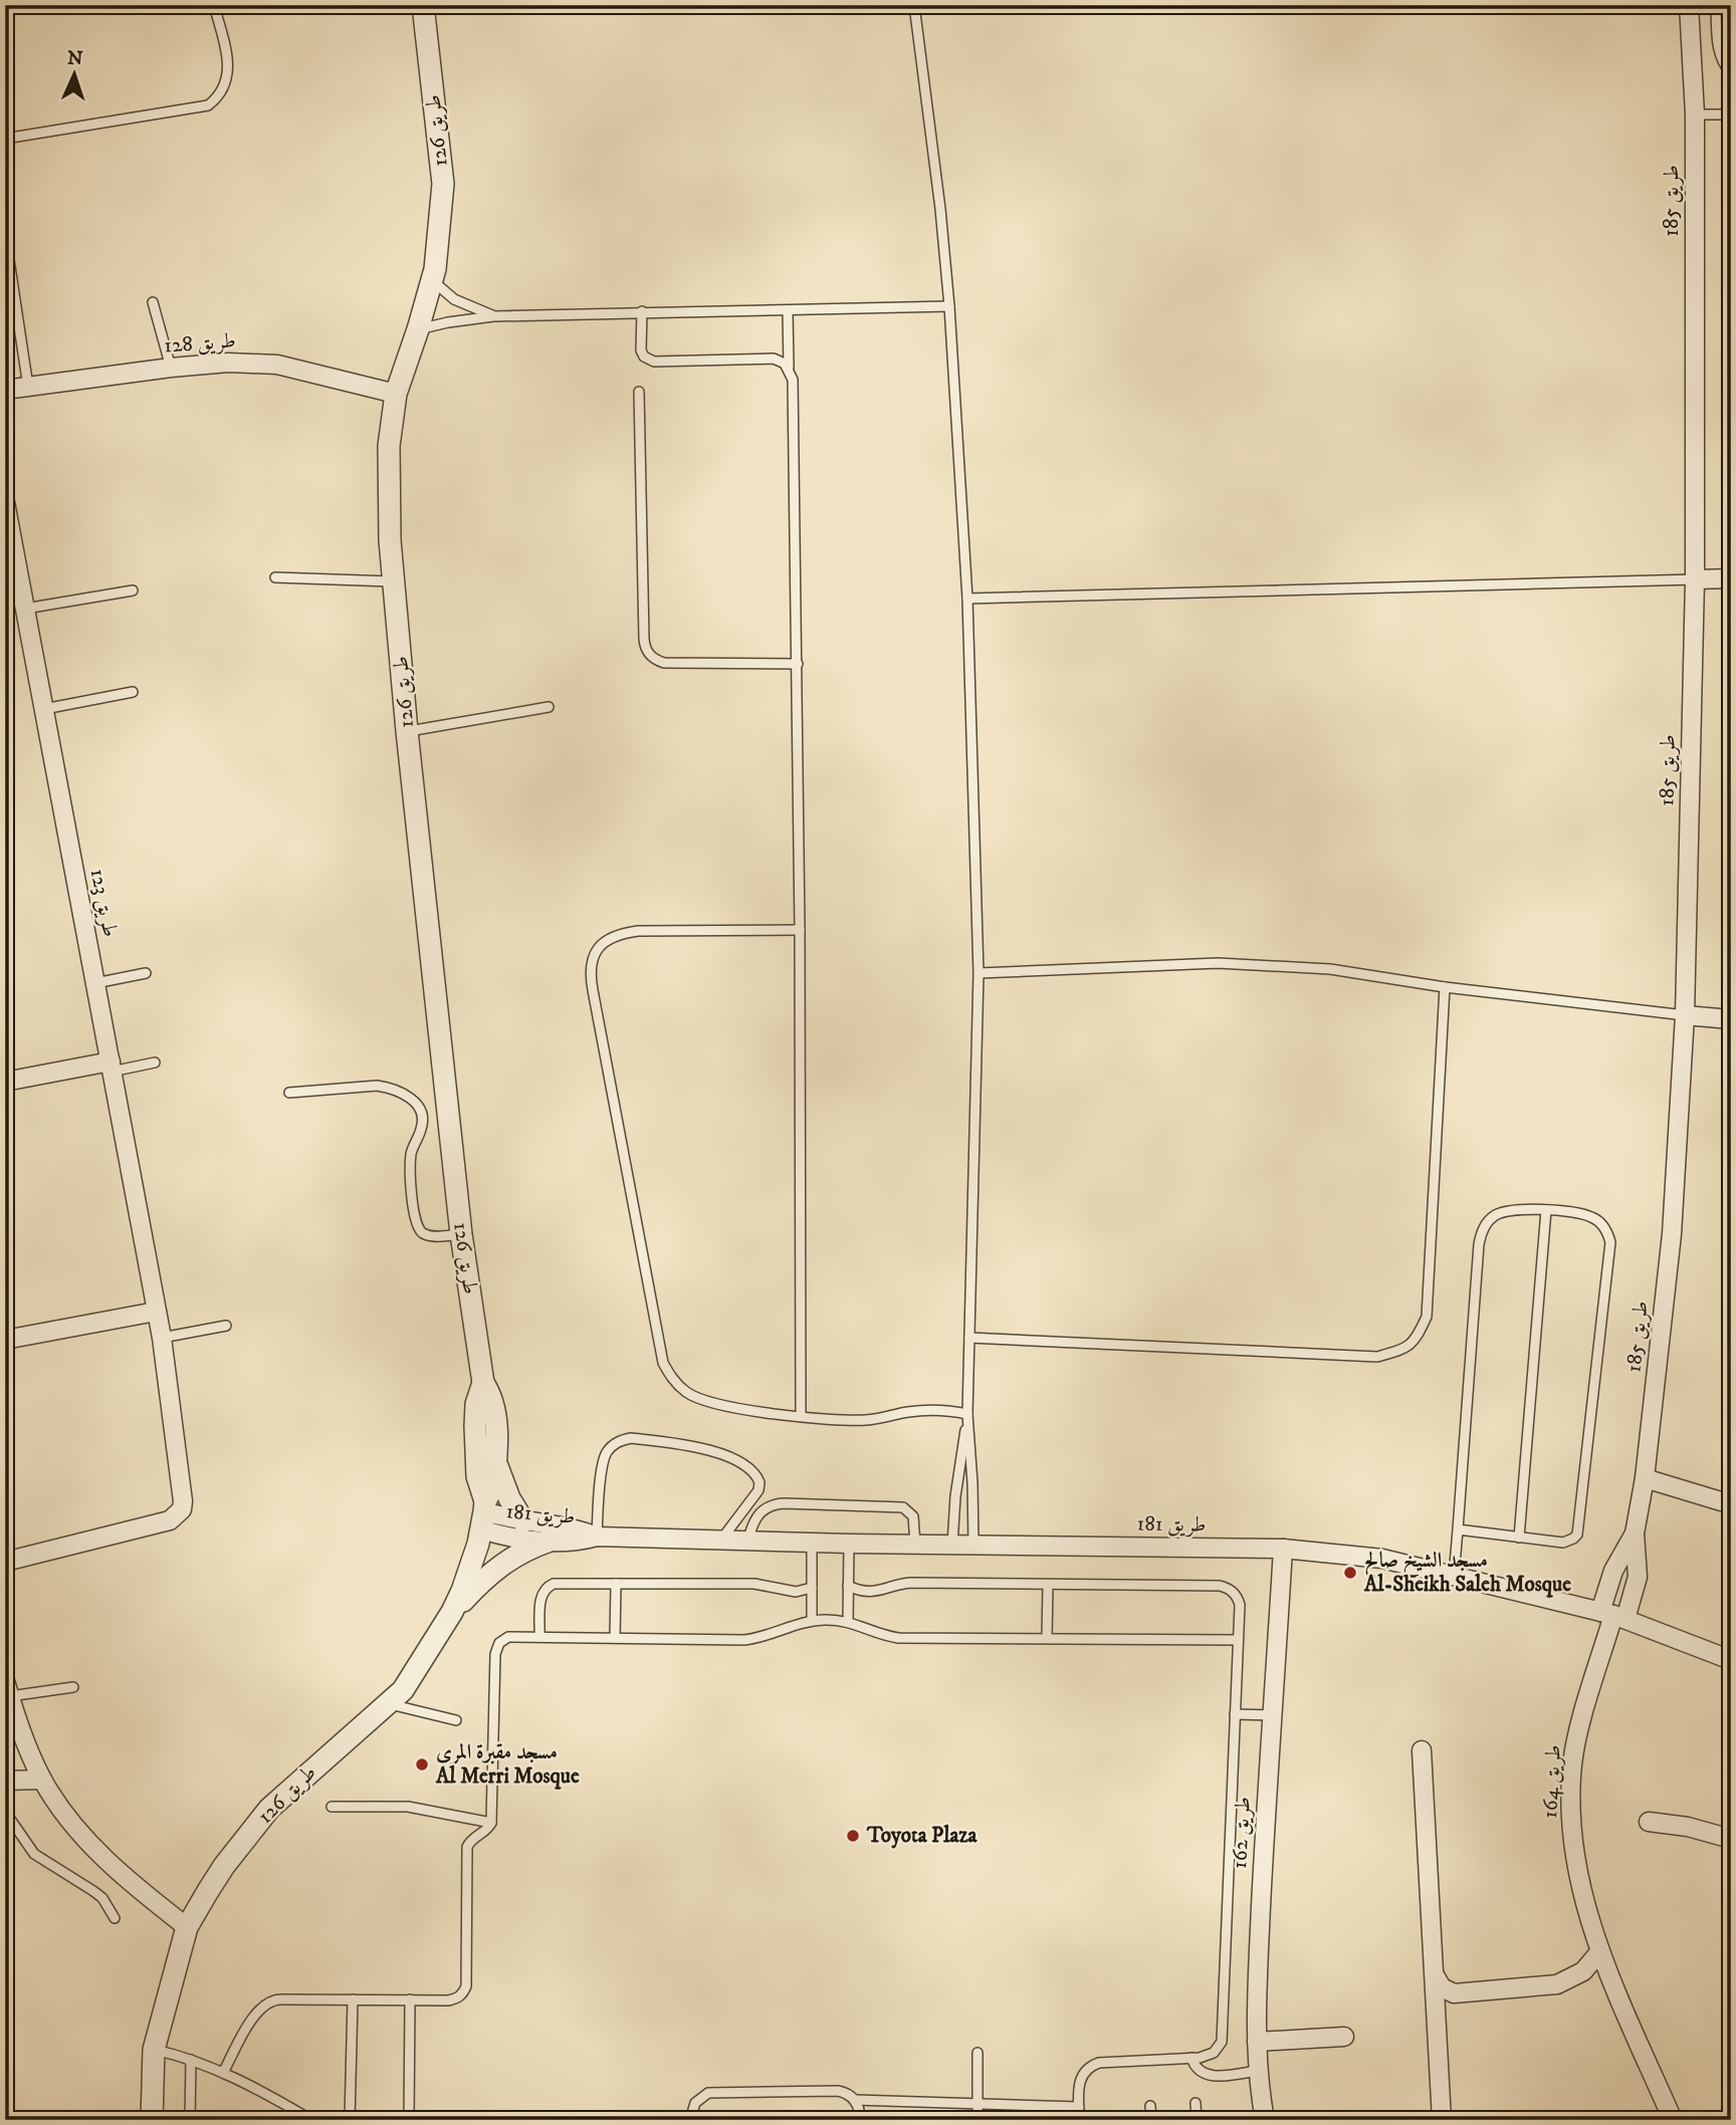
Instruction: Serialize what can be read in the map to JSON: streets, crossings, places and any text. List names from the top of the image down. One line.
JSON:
{"streets":{"street":["طريق 126","طريق 185","طريق 128","طريق 123","طريق 181","طريق 164","طريق 162"]},"crossings":[["طريق 126","طريق 128"],["طريق 126","طريق 181"],["طريق 185","طريق 181"],["طريق 185","طريق 164"],["طريق 181","طريق 164"],["طريق 181","طريق 162"]],"places":["مسجد الشيخ صالح Al-Sheikh Saleh Mosque","مسجد مقبرة المري Al Merri Mosque","Toyota Plaza"],"north":"top"}
